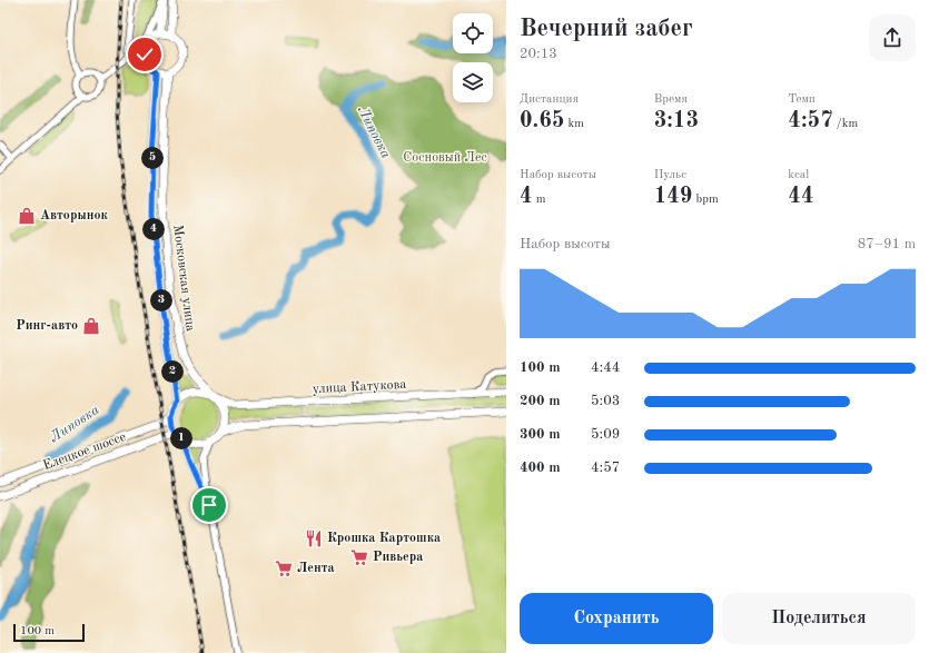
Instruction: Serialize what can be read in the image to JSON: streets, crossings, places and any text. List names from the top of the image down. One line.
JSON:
{"streets":{"main road":["Московская улица","улица Катукова","Елецкое шоссе"]},"crossings":[["Московская улица","улица Катукова"],["Московская улица","Елецкое шоссе"],["улица Катукова","Елецкое шоссе"]],"water":["Липовка"],"parks":["Сосновый Лес"],"places":{"shop":["Авторынок","Ринг-авто"],"restaurant":["Крошка Картошка"],"supermarket":["Ривьера","Лента"]},"scale_bar":"100 m","page":{"heading":["Вечерний забег","20:13"],"stats":[["Дистанция","0.65 km"],["Время","3:13"],["Темп","4:57 /km"],["Набор высоты","4 m"],["Пульс","149 bpm"],["kcal","44"]],"pins":["5","4","3","2","1"],"chart":["Набор высоты","87–91 m"],"list":[{"name":"100 m","note":"4:44"},{"name":"200 m","note":"5:03"},{"name":"300 m","note":"5:09"},{"name":"400 m","note":"4:57"}],"buttons":["Сохранить","Поделиться"],"scale":"100 m"}}
